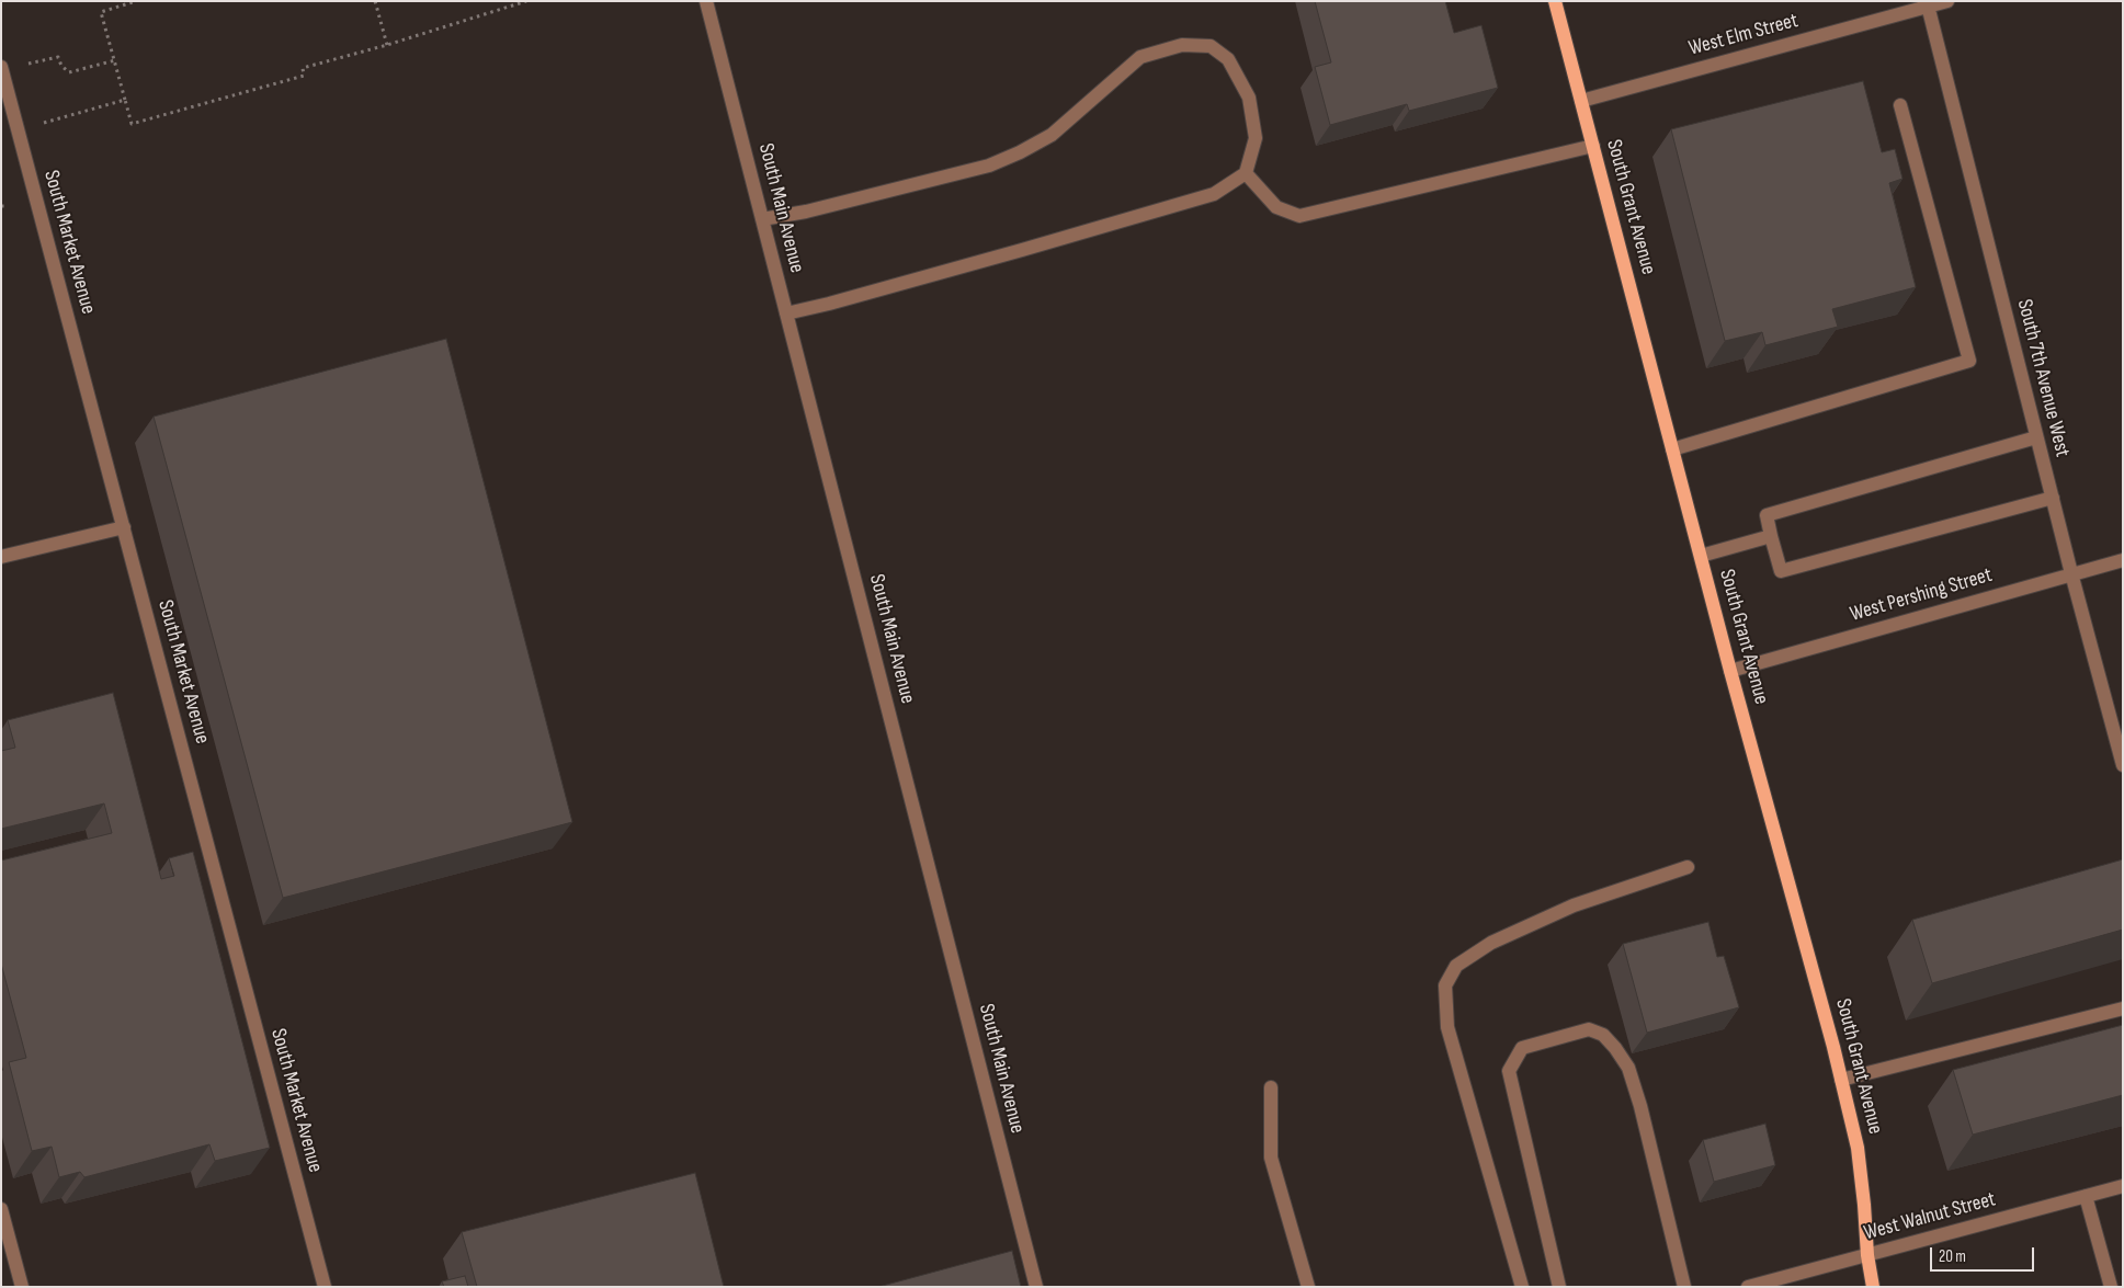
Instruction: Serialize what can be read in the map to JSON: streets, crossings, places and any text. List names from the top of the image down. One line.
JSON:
{"streets":{"main road":["South Grant Avenue"],"street":["West Elm Street","South Main Avenue","South Market Avenue","South 7th Avenue West","West Pershing Street","West Walnut Street"]},"crossings":[["West Elm Street","South Grant Avenue"],["West Elm Street","South 7th Avenue West"],["South Grant Avenue","West Pershing Street"],["South Grant Avenue","West Walnut Street"],["South 7th Avenue West","West Pershing Street"]],"scale_bar":"20 m"}
